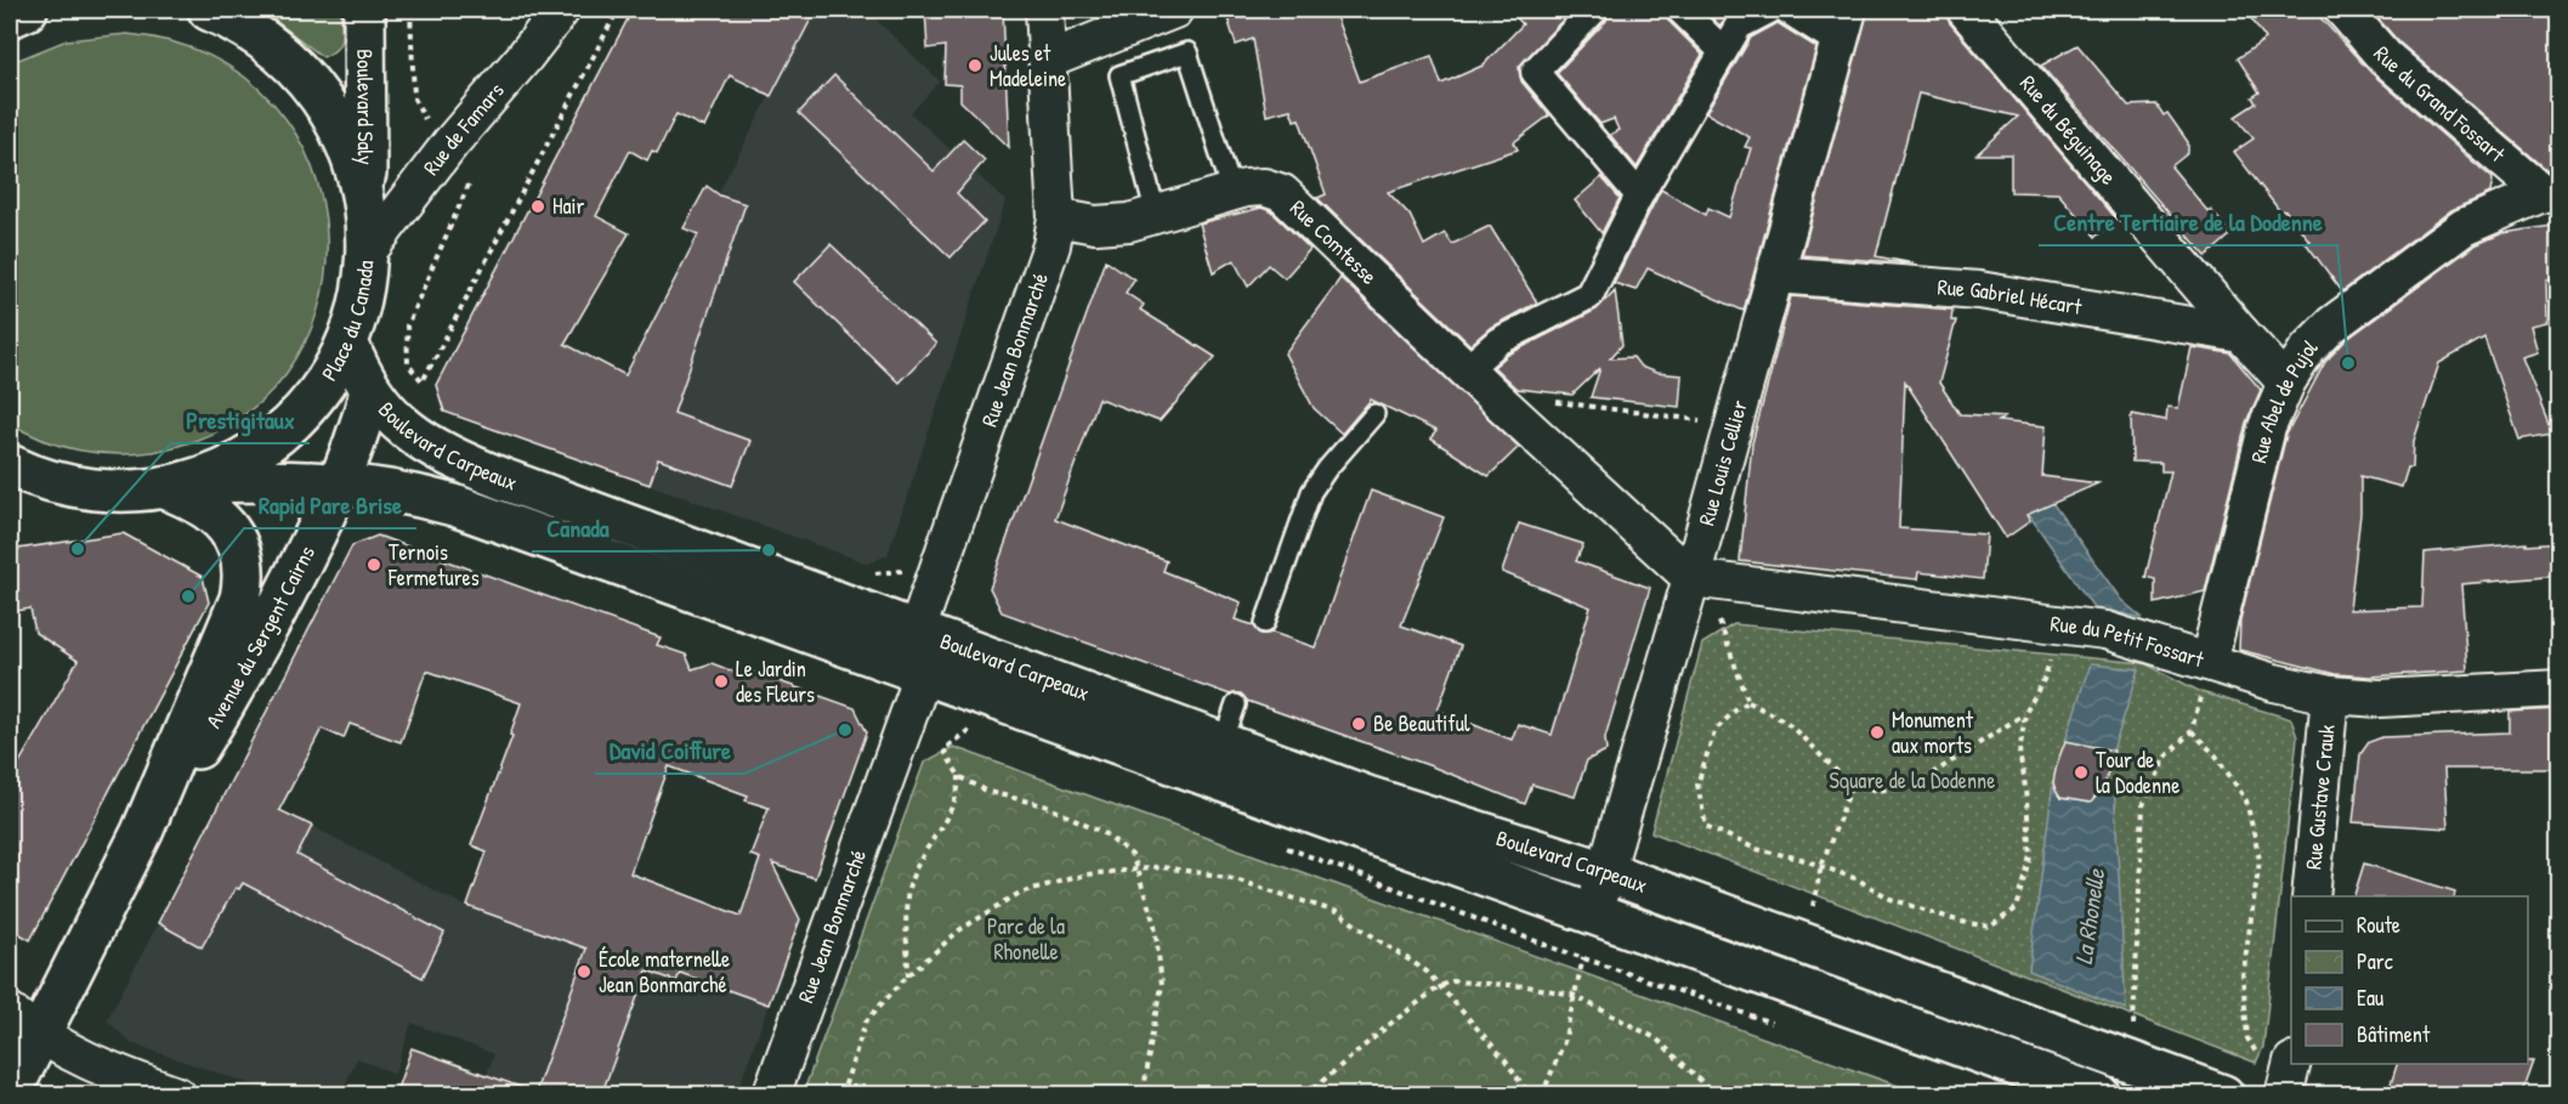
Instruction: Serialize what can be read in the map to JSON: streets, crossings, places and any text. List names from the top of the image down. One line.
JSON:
{"streets":{"main road":["Boulevard Saly","Place du Canada","Boulevard Carpeaux","Avenue du Sergent Cairns"],"street":["Rue du Grand Fossart","Rue de Famars","Rue du Béguinage","Rue Comtesse","Rue Gabriel Hécart","Rue Jean Bonmarché","Rue Abel de Pujol","Rue Louis Cellier","Rue du Petit Fossart","Rue Gustave Crauk"]},"crossings":[["Rue du Grand Fossart","Rue Abel de Pujol"],["Boulevard Saly","Place du Canada"],["Rue de Famars","Place du Canada"],["Rue du Béguinage","Rue Gabriel Hécart"],["Rue du Béguinage","Rue Abel de Pujol"],["Rue Comtesse","Rue Jean Bonmarché"],["Rue Comtesse","Rue Louis Cellier"],["Rue Comtesse","Rue du Petit Fossart"],["Rue Gabriel Hécart","Rue Louis Cellier"],["Place du Canada","Boulevard Carpeaux"],["Place du Canada","Avenue du Sergent Cairns"],["Rue Jean Bonmarché","Boulevard Carpeaux"],["Rue Abel de Pujol","Rue du Petit Fossart"],["Boulevard Carpeaux","Rue Louis Cellier"],["Boulevard Carpeaux","Avenue du Sergent Cairns"],["Rue Louis Cellier","Rue du Petit Fossart"],["Rue du Petit Fossart","Rue Gustave Crauk"]],"water":["La Rhonelle"],"parks":["Square de la Dodenne","Parc de la Rhonelle"],"places":["Jules et Madeleine","Hair","Centre Tertiaire de la Dodenne","Prestigitaux","Canada","Ternois Fermetures","Rapid Pare Brise","Le Jardin des Fleurs","Be Beautiful","David Coiffure","Monument aux morts","Tour de la Dodenne","École maternelle Jean Bonmarché"],"legend":["Route","Parc","Eau","Bâtiment"]}
